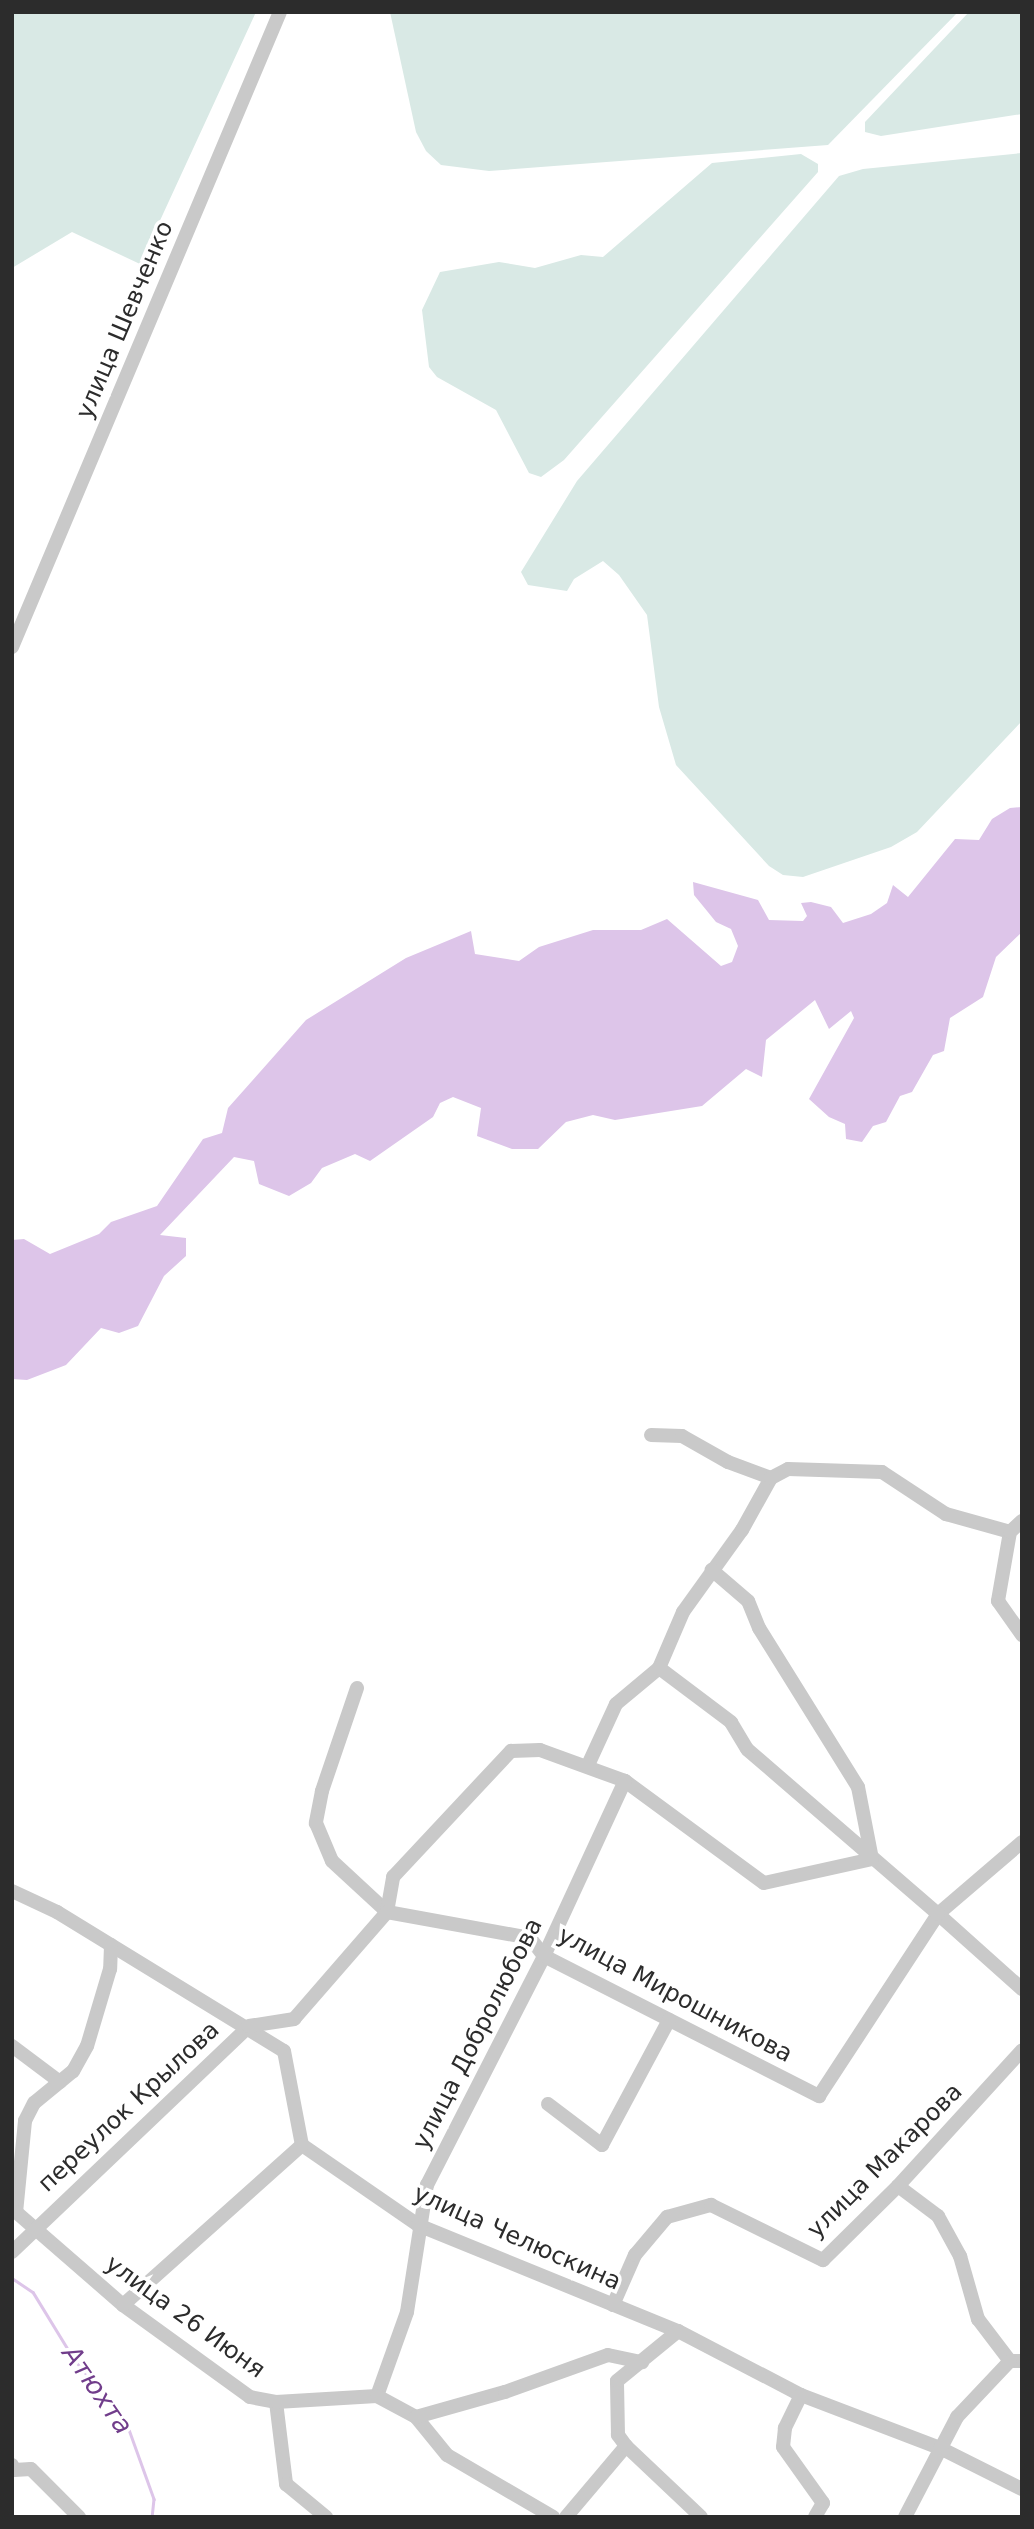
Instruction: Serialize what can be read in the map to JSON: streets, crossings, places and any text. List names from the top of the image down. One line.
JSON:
{"streets":{"street":["улица Шевченко","улица Мирошникова","улица Добролюбова","переулок Крылова","улица Макарова","улица Челюскина","улица 26 Июня"]},"crossings":[["улица Мирошникова","улица Добролюбова"],["улица Добролюбова","улица Челюскина"],["переулок Крылова","улица 26 Июня"],["улица Макарова","улица Челюскина"]],"water":["Атюхта"]}
